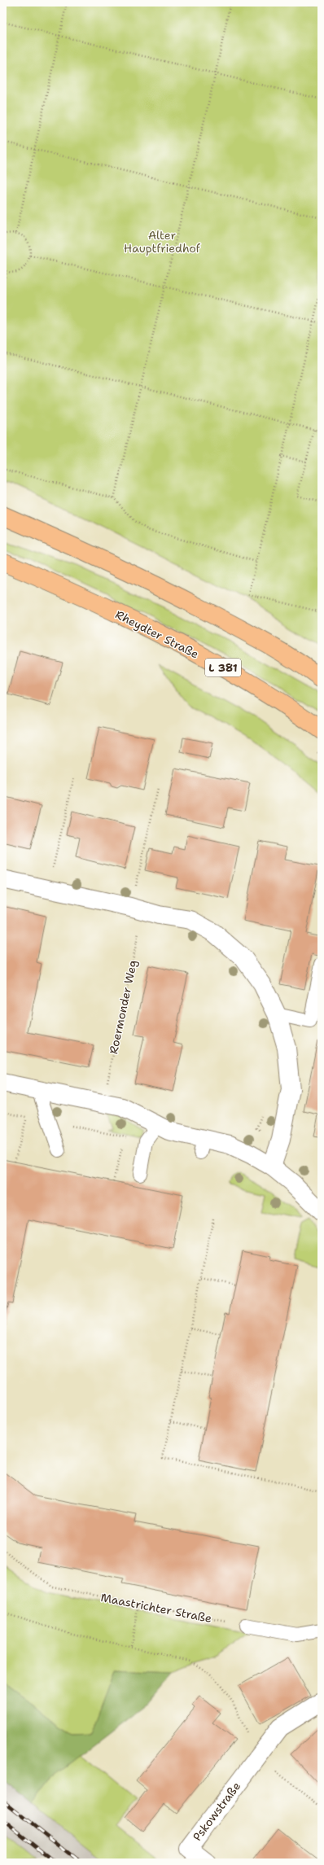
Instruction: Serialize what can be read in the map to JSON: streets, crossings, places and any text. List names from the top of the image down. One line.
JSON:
{"streets":{"main road":["Rheydter Straße","L 381"],"street":["Pskowstraße"],"path":["Roermonder Weg","Maastrichter Straße"]},"parks":["Alter Hauptfriedhof"]}
